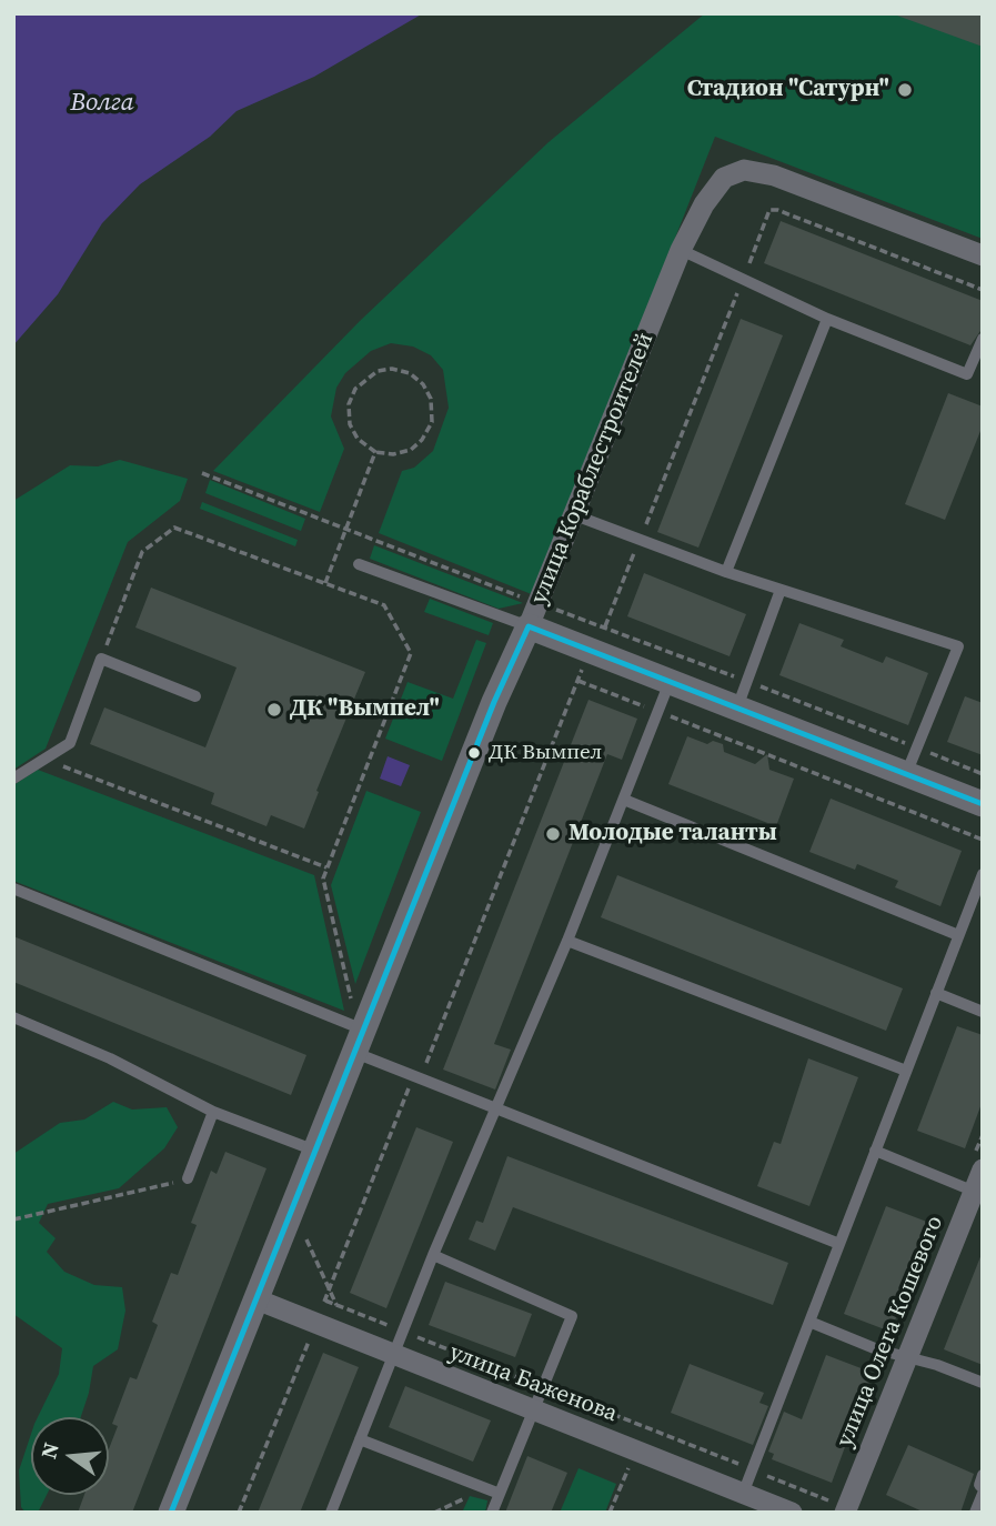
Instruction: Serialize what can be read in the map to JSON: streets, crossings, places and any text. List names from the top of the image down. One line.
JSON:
{"streets":{"street":["улица Кораблестроителей","улица Олега Кошевого","улица Баженова"]},"crossings":[["улица Кораблестроителей","улица Баженова"]],"water":["Волга"],"places":["Стадион \"Сатурн\"","ДК \"Вымпел\"","ДК Вымпел","Молодые таланты"],"north":"left"}
